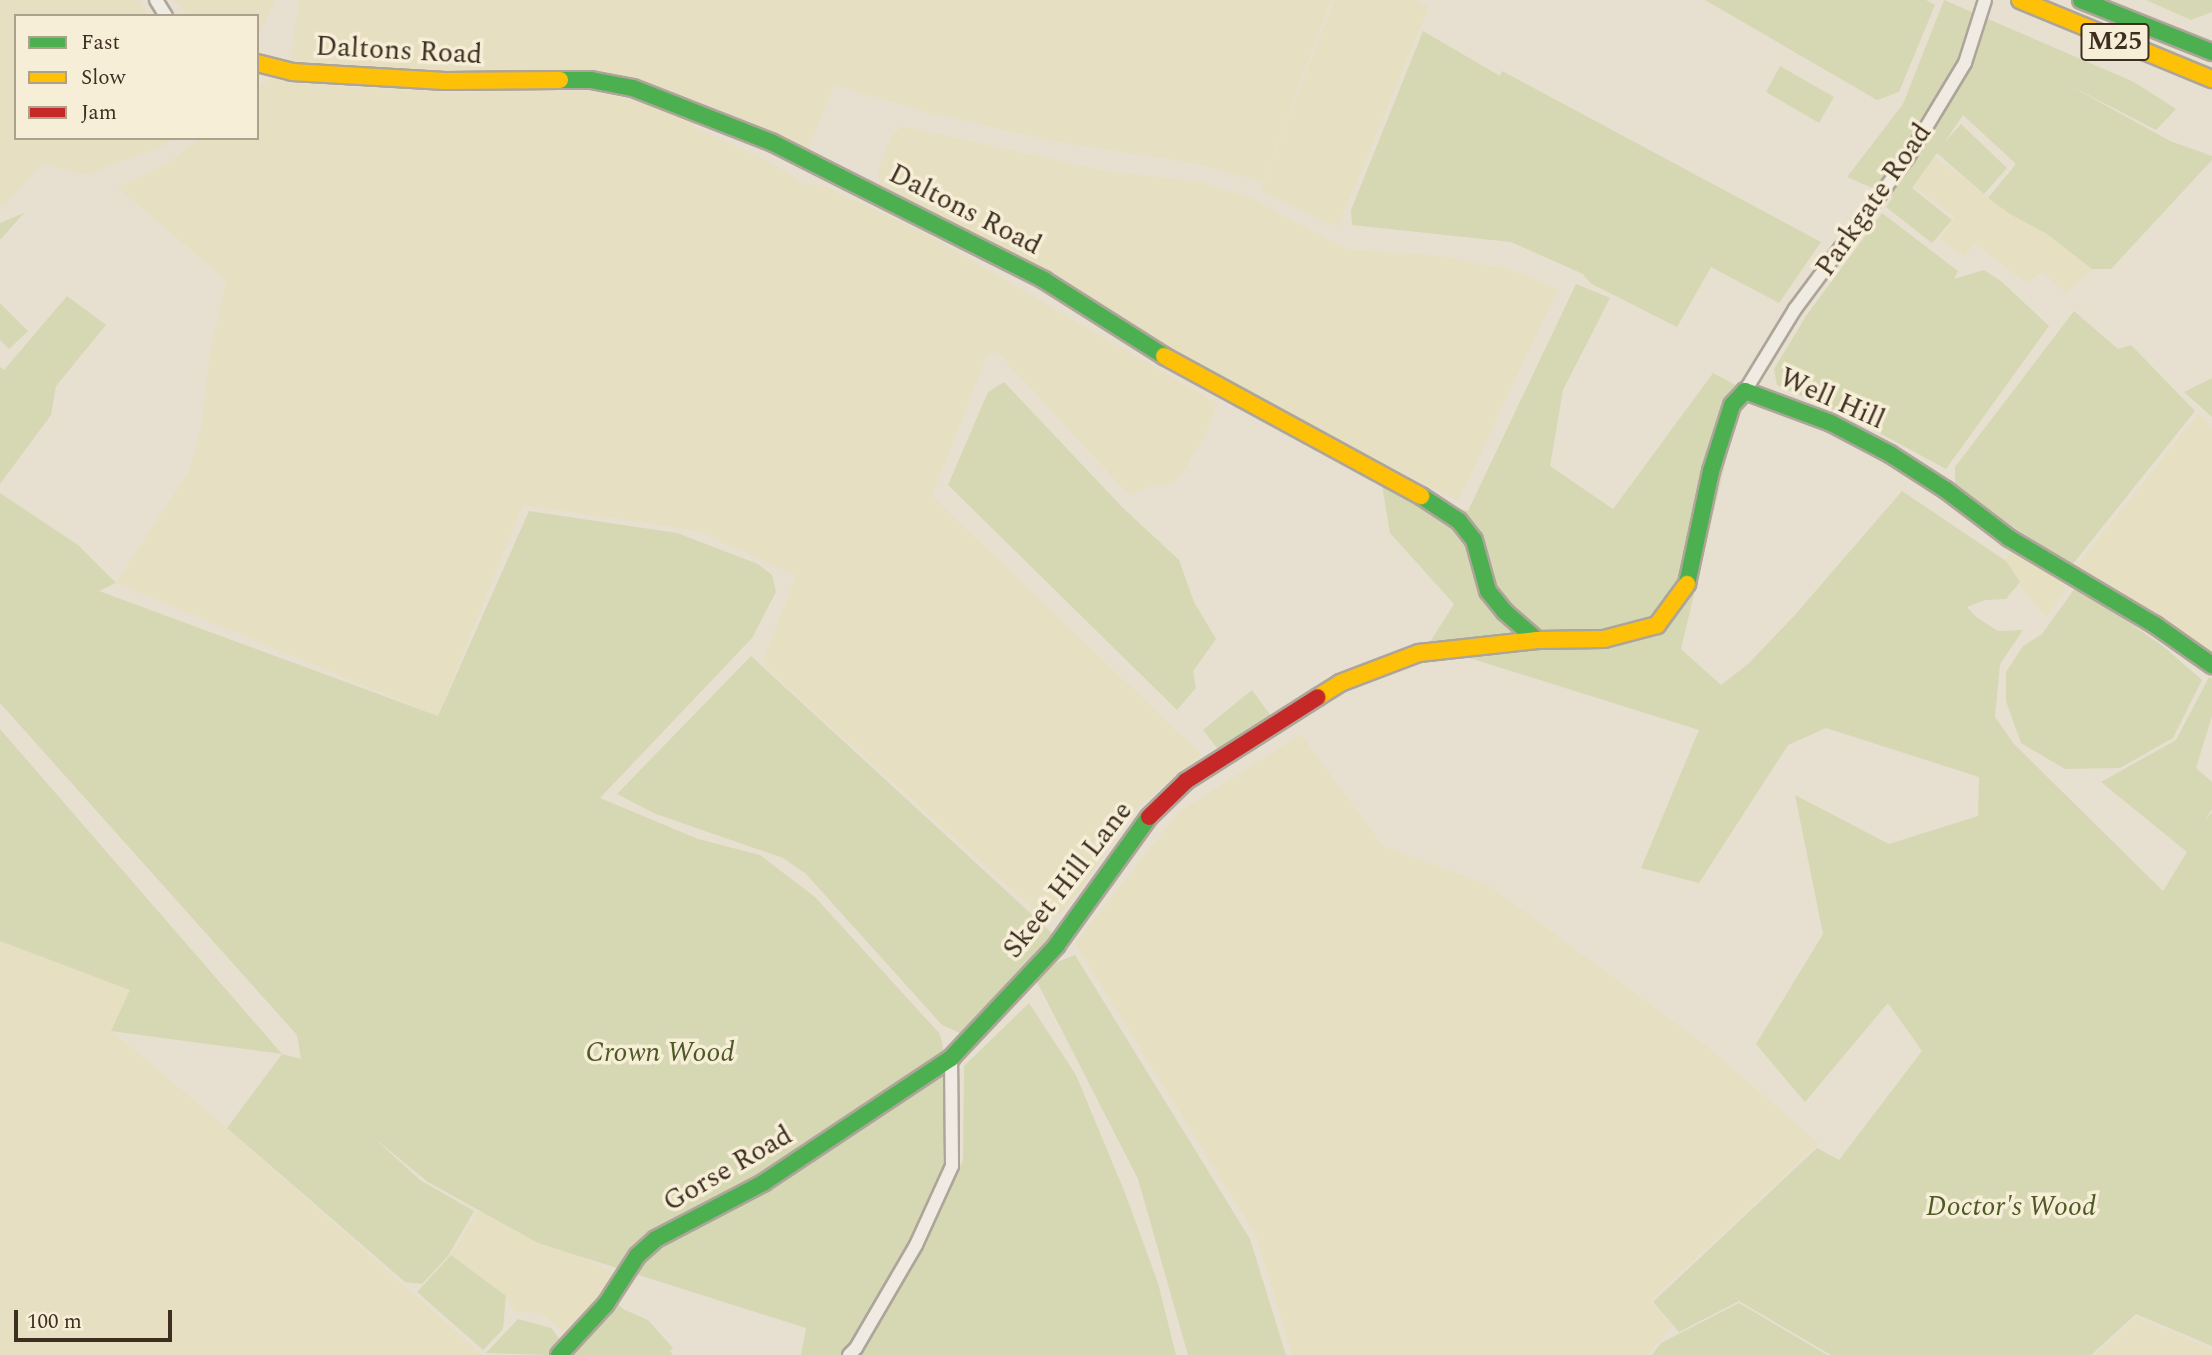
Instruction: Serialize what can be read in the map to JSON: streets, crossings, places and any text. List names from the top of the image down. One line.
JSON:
{"streets":{"main road":["M25","Daltons Road","Well Hill","Skeet Hill Lane","Gorse Road"],"street":["Parkgate Road"]},"crossings":[["Daltons Road","Well Hill"],["Daltons Road","Skeet Hill Lane"],["Parkgate Road","Well Hill"],["Well Hill","Skeet Hill Lane"],["Skeet Hill Lane","Gorse Road"]],"parks":["Crown Wood","Doctor's Wood"],"legend":["Fast","Slow","Jam"],"scale_bar":"100 m"}
